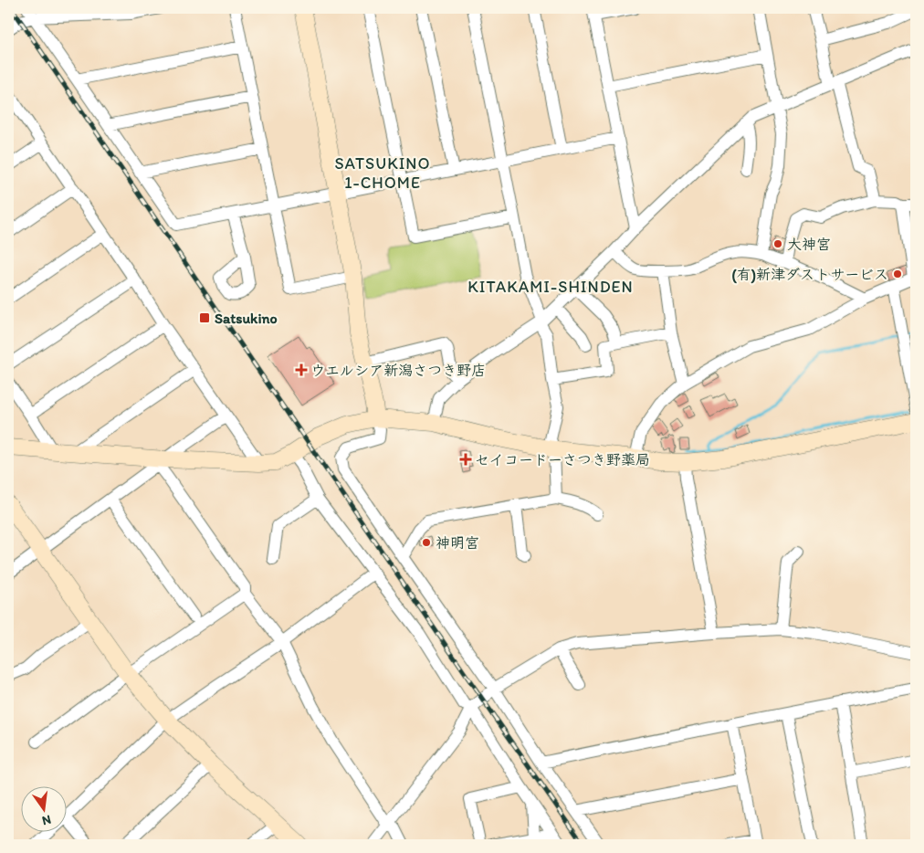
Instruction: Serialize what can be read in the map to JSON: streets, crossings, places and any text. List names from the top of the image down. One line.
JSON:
{"districts":["SATSUKINO 1-CHOME","KITAKAMI-SHINDEN"],"places":{"other":["大神宮","(有)新津ダストサービス","神明宮"],"transit":["Satsukino"],"health":["ウエルシア新潟さつき野店","セイコードーさつき野薬局"]},"north":"bottom"}
